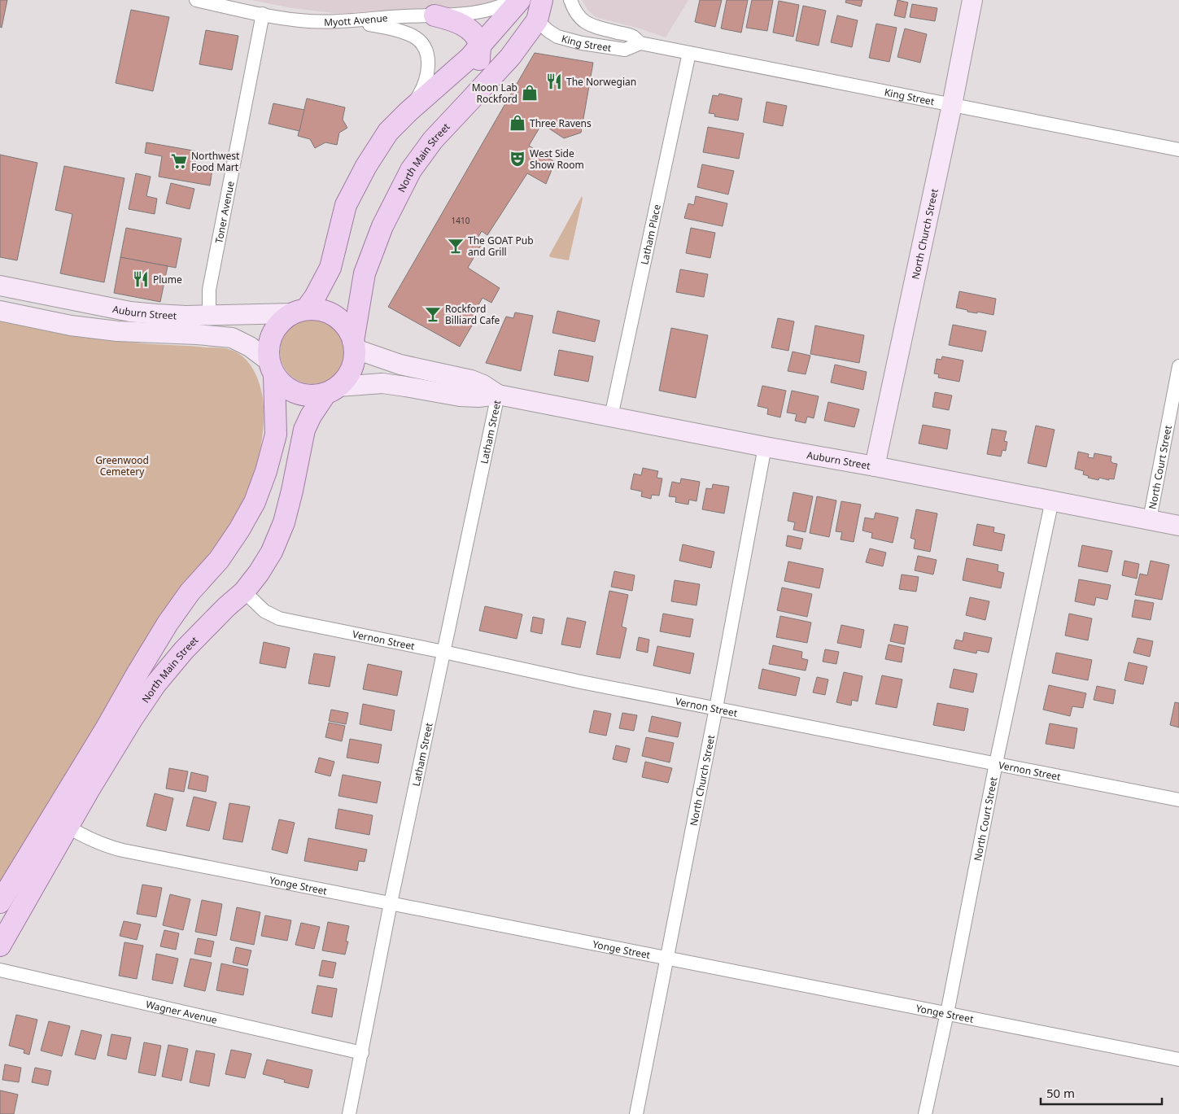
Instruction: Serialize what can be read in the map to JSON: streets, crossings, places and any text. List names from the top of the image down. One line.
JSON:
{"streets":{"main road":["North Main Street","North Church Street","Auburn Street"],"street":["Myott Avenue","King Street","Toner Avenue","Latham Place","Latham Street","North Court Street","Vernon Street","Yonge Street","Wagner Avenue"]},"crossings":[["Myott Avenue","Toner Avenue"],["King Street","North Main Street"],["King Street","North Church Street"],["King Street","Latham Place"],["North Main Street","Auburn Street"],["North Main Street","Vernon Street"],["North Main Street","Yonge Street"],["Toner Avenue","Auburn Street"],["North Church Street","Auburn Street"],["North Church Street","Vernon Street"],["North Church Street","Yonge Street"],["Latham Place","Auburn Street"],["Auburn Street","Latham Street"],["Auburn Street","North Court Street"],["Latham Street","Vernon Street"],["Latham Street","Yonge Street"],["Latham Street","Wagner Avenue"],["North Court Street","Vernon Street"],["North Court Street","Yonge Street"]],"parks":["Greenwood Cemetery"],"places":{"restaurant":["The Norwegian","Plume"],"shop":["Moon Lab Rockford","Three Ravens"],"theatre":["West Side Show Room"],"supermarket":["Northwest Food Mart"],"bar":["The GOAT Pub and Grill","Rockford Billiard Cafe"]},"house_numbers":["1410"],"scale_bar":"50 m"}
